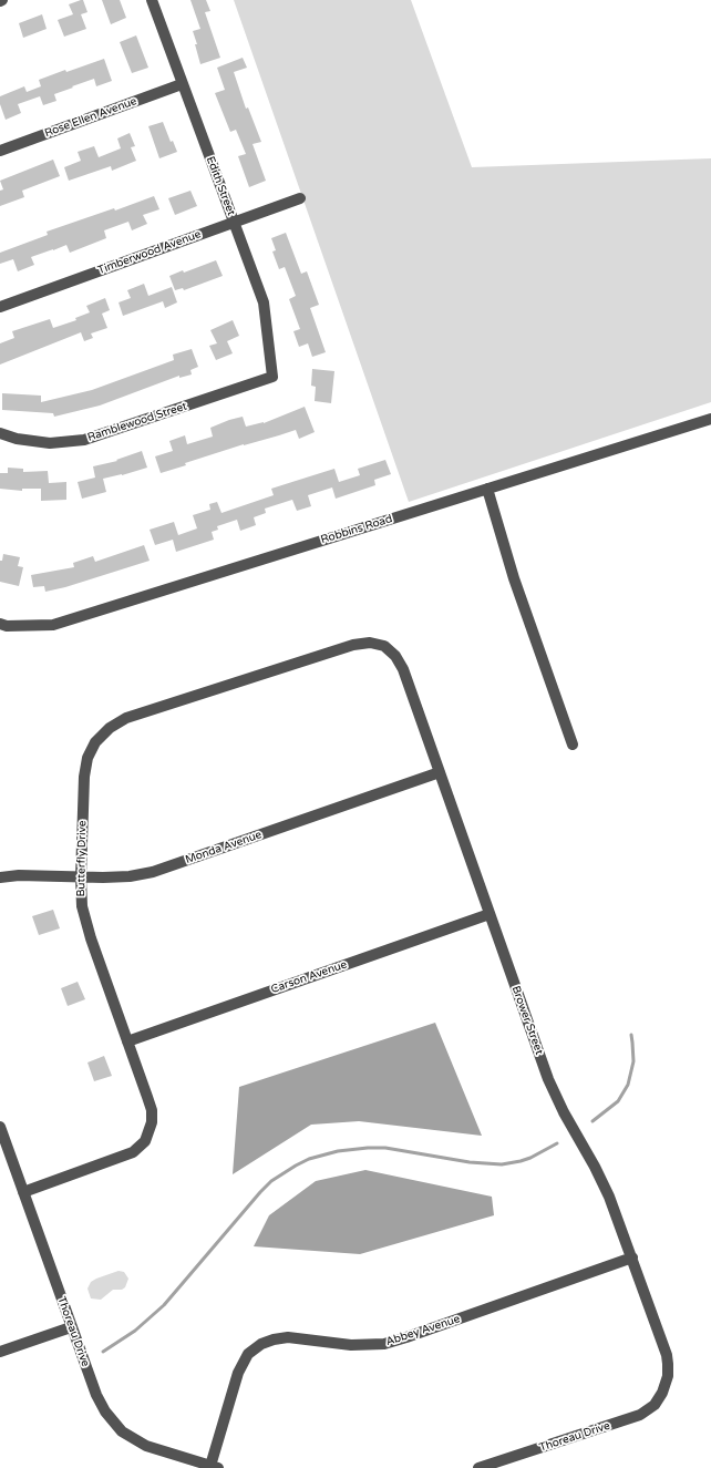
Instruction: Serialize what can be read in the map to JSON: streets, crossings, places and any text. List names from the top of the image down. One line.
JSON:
{"streets":{"street":["Rose Ellen Avenue","Edith Street","Timberwood Avenue","Ramblewood Street","Robbins Road","Monda Avenue","Butterfly Drive","Carson Avenue","Brower Street","Abbey Avenue","Thoreau Drive"]},"crossings":[["Rose Ellen Avenue","Edith Street"],["Edith Street","Timberwood Avenue"],["Edith Street","Ramblewood Street"],["Monda Avenue","Butterfly Drive"],["Monda Avenue","Brower Street"],["Butterfly Drive","Carson Avenue"],["Butterfly Drive","Brower Street"],["Butterfly Drive","Thoreau Drive"],["Carson Avenue","Brower Street"],["Brower Street","Abbey Avenue"],["Brower Street","Thoreau Drive"],["Abbey Avenue","Thoreau Drive"]]}
